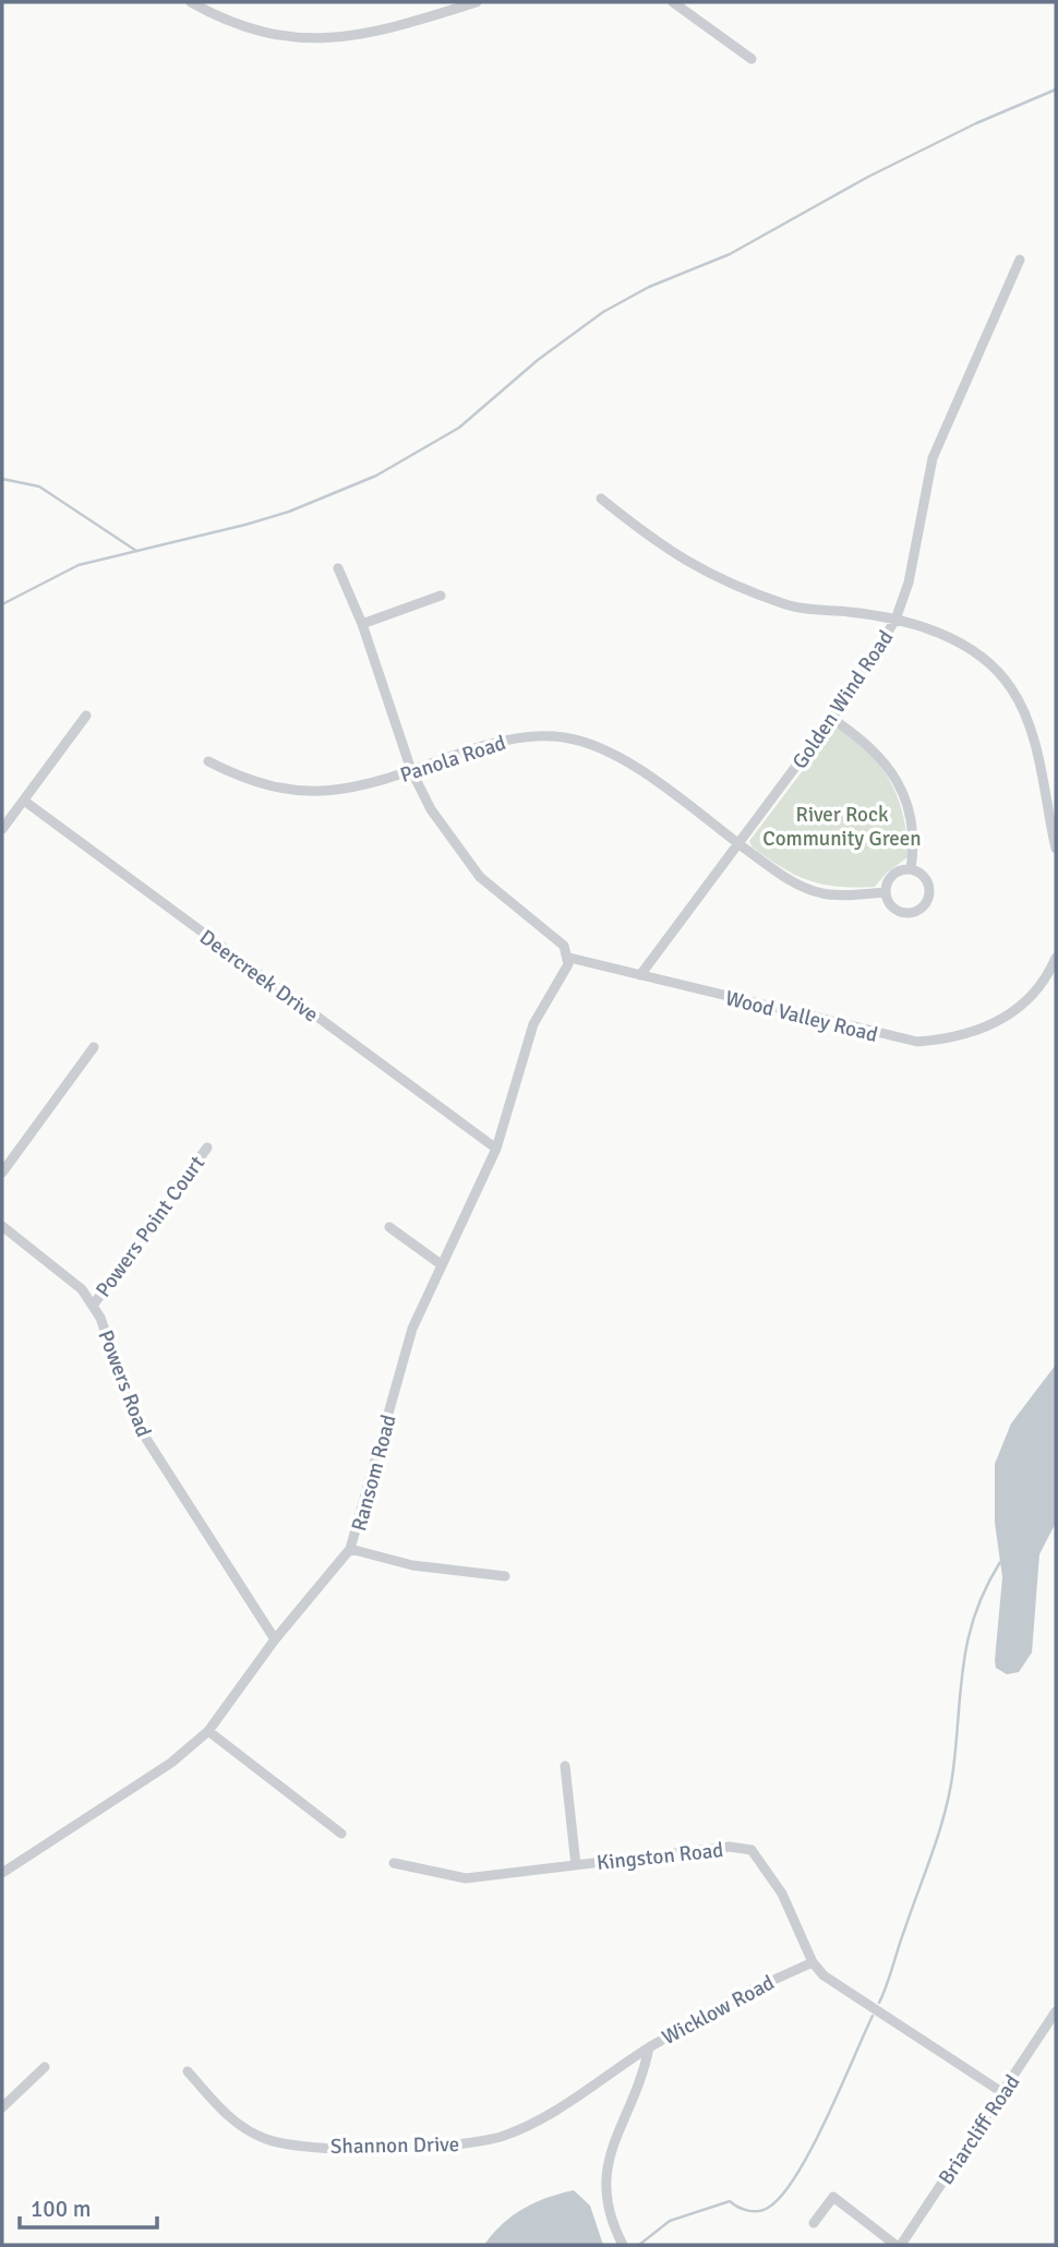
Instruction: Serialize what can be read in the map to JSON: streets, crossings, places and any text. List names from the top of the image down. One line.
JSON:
{"streets":{"street":["Golden Wind Road","Panola Road","Deercreek Drive","Wood Valley Road","Powers Point Court","Powers Road","Ransom Road","Kingston Road","Wicklow Road","Briarcliff Road","Shannon Drive"]},"crossings":[["Golden Wind Road","Panola Road"],["Golden Wind Road","Wood Valley Road"],["Panola Road","Wood Valley Road"],["Deercreek Drive","Ransom Road"],["Wood Valley Road","Ransom Road"],["Powers Point Court","Powers Road"],["Powers Road","Ransom Road"],["Kingston Road","Wicklow Road"],["Kingston Road","Briarcliff Road"],["Wicklow Road","Shannon Drive"]],"parks":["River Rock Community Green"],"scale_bar":"100 m"}
